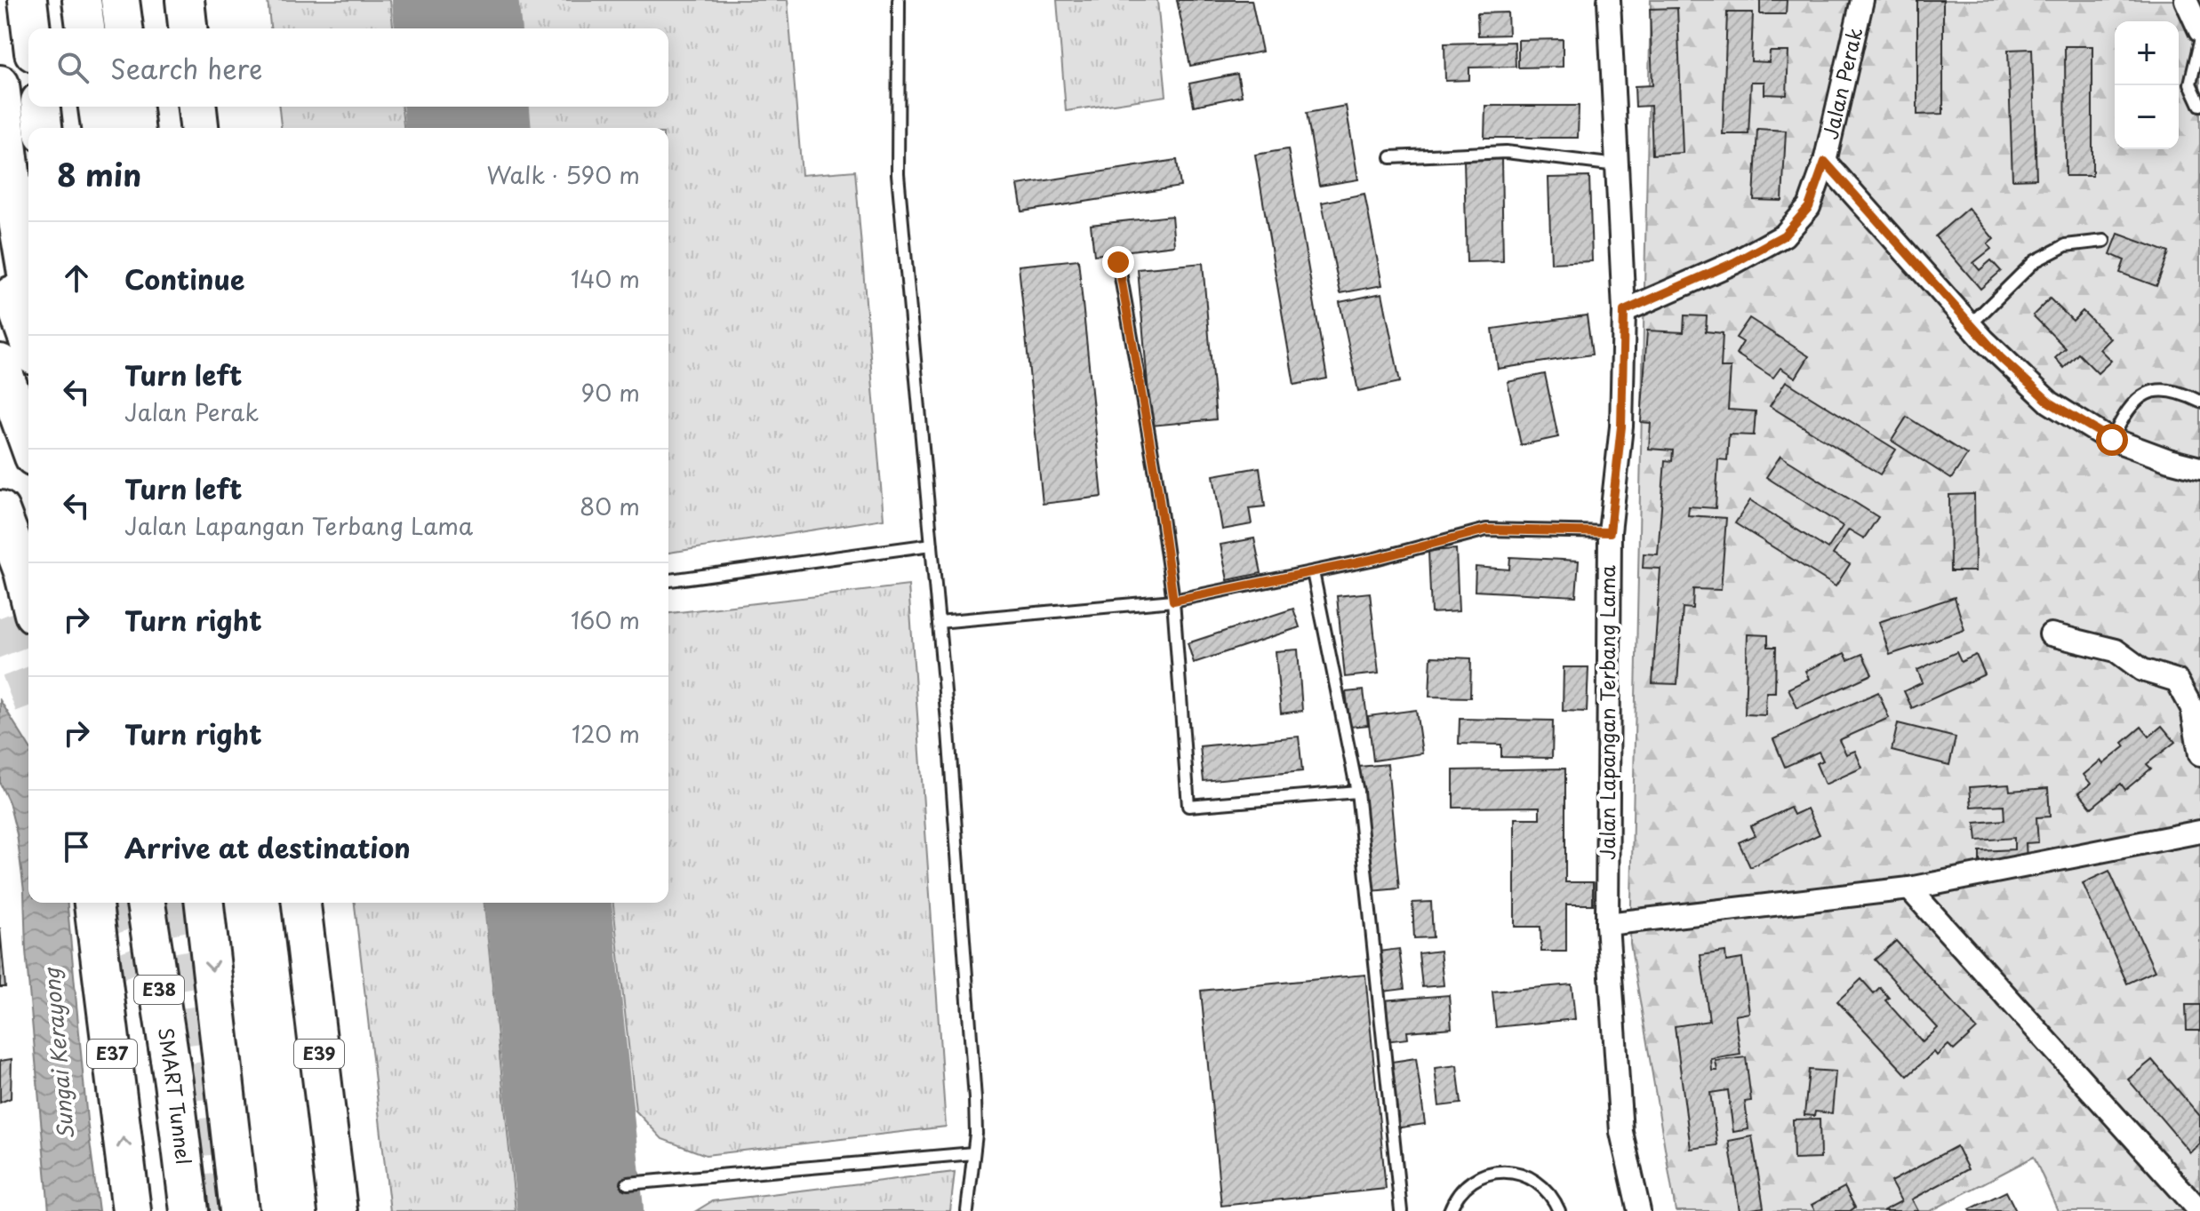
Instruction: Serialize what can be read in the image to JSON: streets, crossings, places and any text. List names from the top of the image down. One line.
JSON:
{"streets":{"highway":["E38","E37","E39","SMART Tunnel"],"street":["Jalan Perak","Jalan Lapangan Terbang Lama"]},"crossings":[["Jalan Perak","Jalan Lapangan Terbang Lama"]],"water":["Sungai Kerayong"],"page":{"map_buttons":["+","−"],"search":"Search here","heading":["8 min","Walk · 590 m"],"list":[["Continue","140 m"],["Turn left","Jalan Perak","90 m"],["Turn left","Jalan Lapangan Terbang Lama","80 m"],["Turn right","160 m"],["Turn right","120 m"],"Arrive at destination"]}}
